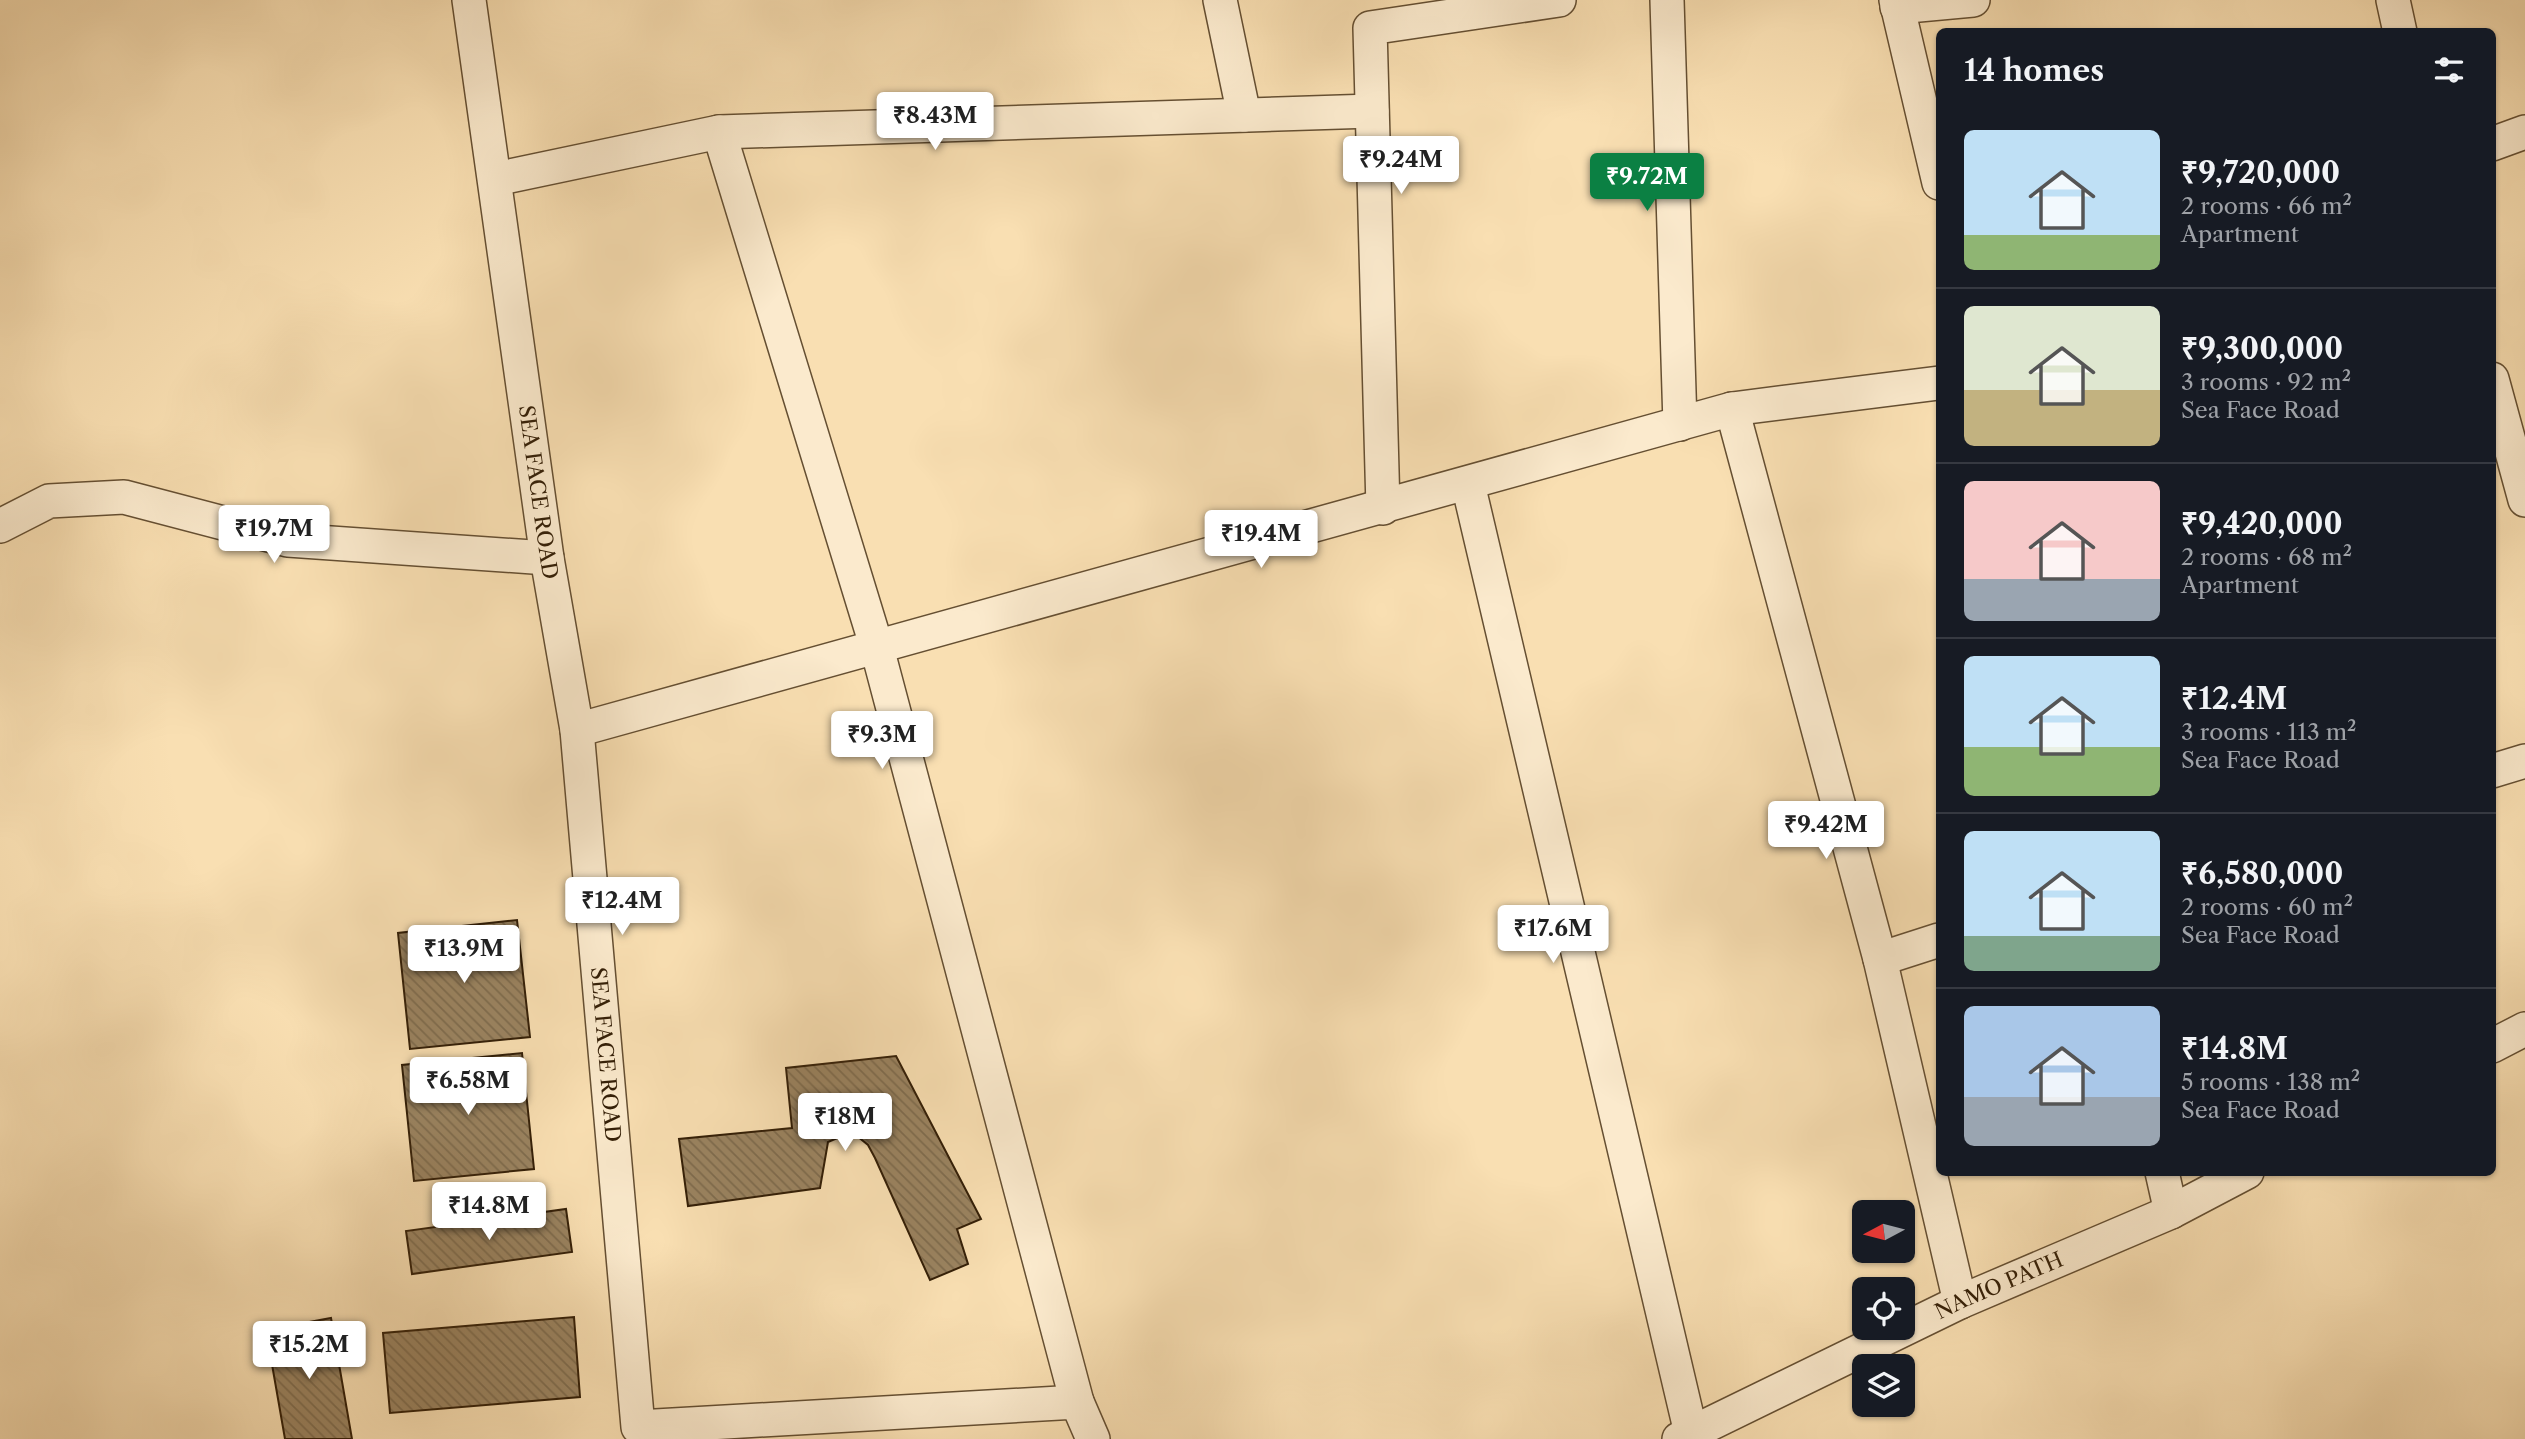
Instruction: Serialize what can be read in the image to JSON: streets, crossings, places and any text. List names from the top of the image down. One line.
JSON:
{"streets":{"street":["SEA FACE ROAD","NAMO PATH"]},"north":"left","page":{"heading":"14 homes","price":["₹8.43M","₹9.24M","₹9.72M","₹19.7M","₹19.4M","₹9.3M","₹9.42M","₹12.4M","₹17.6M","₹13.9M","₹6.58M","₹18M","₹14.8M","₹15.2M"],"list":[{"name":"₹9,720,000","note":"2 rooms · 66 m² · Apartment"},{"name":"₹9,300,000","note":"3 rooms · 92 m² · Sea Face Road"},{"name":"₹9,420,000","note":"2 rooms · 68 m² · Apartment"},{"name":"₹12.4M","note":"3 rooms · 113 m² · Sea Face Road"},{"name":"₹6,580,000","note":"2 rooms · 60 m² · Sea Face Road"},{"name":"₹14.8M","note":"5 rooms · 138 m² · Sea Face Road"}]}}
